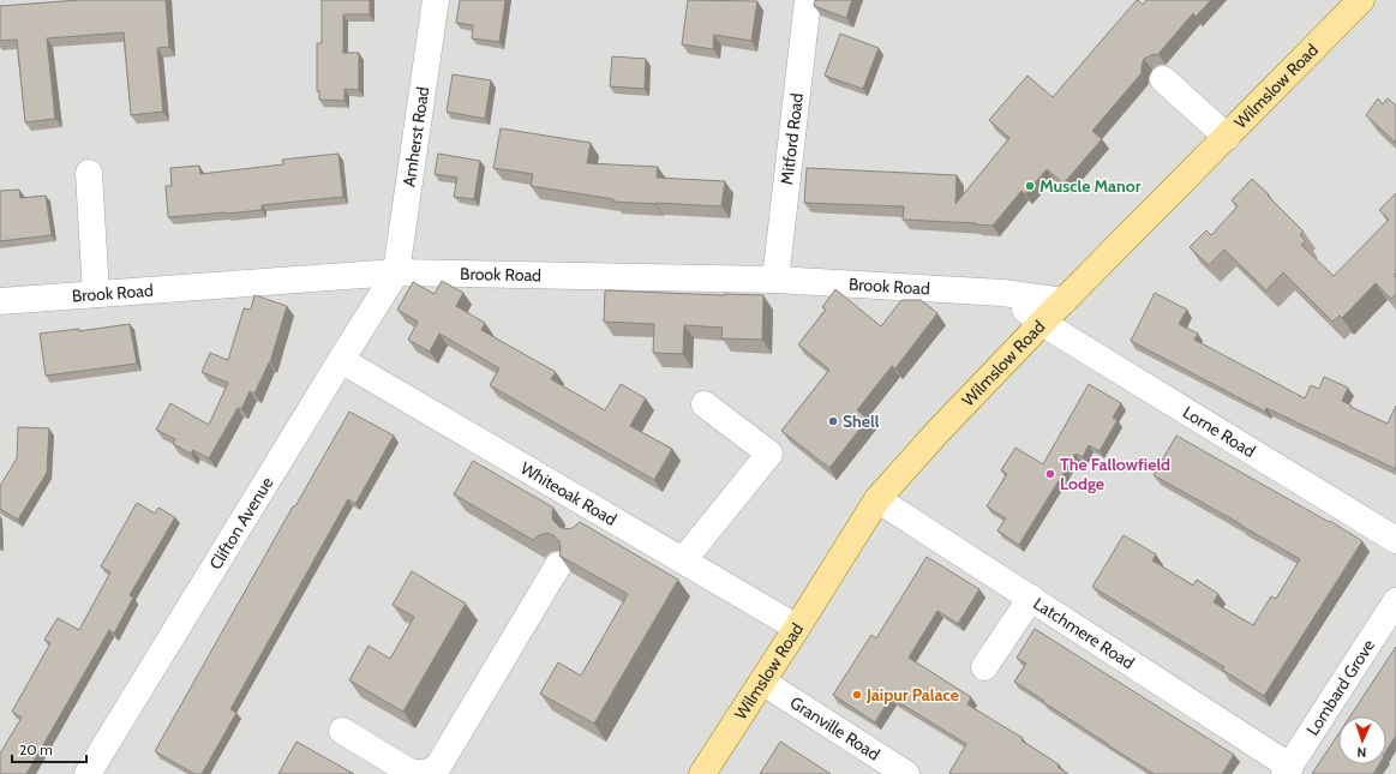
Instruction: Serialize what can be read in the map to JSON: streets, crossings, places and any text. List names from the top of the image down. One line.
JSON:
{"streets":{"main road":["Wilmslow Road"],"street":["Amherst Road","Mitford Road","Brook Road","Lorne Road","Whiteoak Road","Clifton Avenue","Latchmere Road","Lombard Grove","Granville Road"]},"crossings":[["Wilmslow Road","Brook Road"],["Wilmslow Road","Lorne Road"],["Wilmslow Road","Whiteoak Road"],["Wilmslow Road","Latchmere Road"],["Wilmslow Road","Granville Road"],["Amherst Road","Brook Road"],["Amherst Road","Clifton Avenue"],["Mitford Road","Brook Road"],["Brook Road","Clifton Avenue"],["Whiteoak Road","Clifton Avenue"],["Latchmere Road","Lombard Grove"]],"places":["Muscle Manor","Shell","The Fallowfield Lodge","Jaipur Palace"],"scale_bar":"20 m","north":"bottom"}
